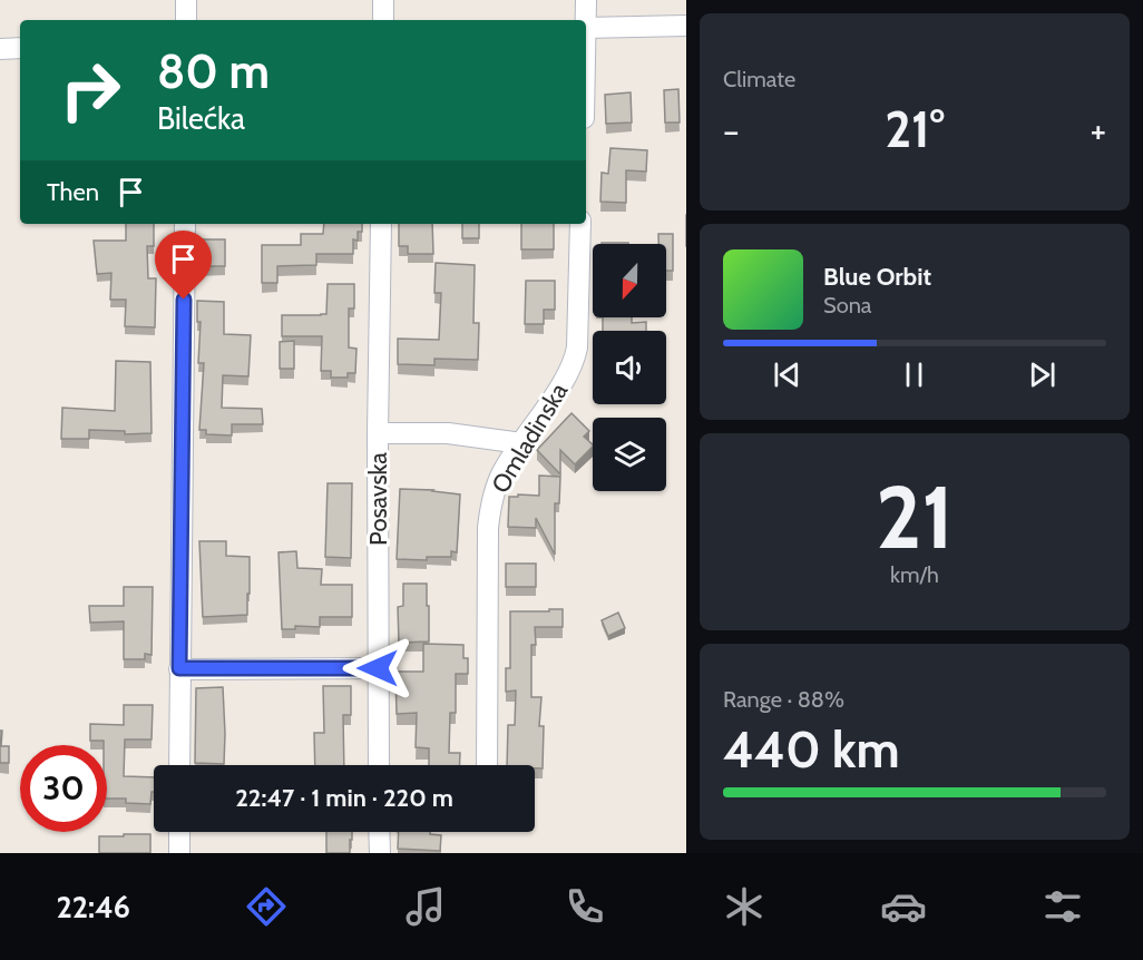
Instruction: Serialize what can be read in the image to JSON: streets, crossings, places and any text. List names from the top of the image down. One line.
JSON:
{"streets":{"street":["Omladinska","Posavska"]},"north":"bottom","page":{"tile":["Climate",["21","km/h"],["Range · 88%","440 km"]],"turn":["80 m","Bilećka"],"heat":["−","21°","+"],"then":"Then","song":["Blue Orbit","Sona"],"limit":"30","trip":"22:47 · 1 min · 220 m","tabs":"22:46"}}
